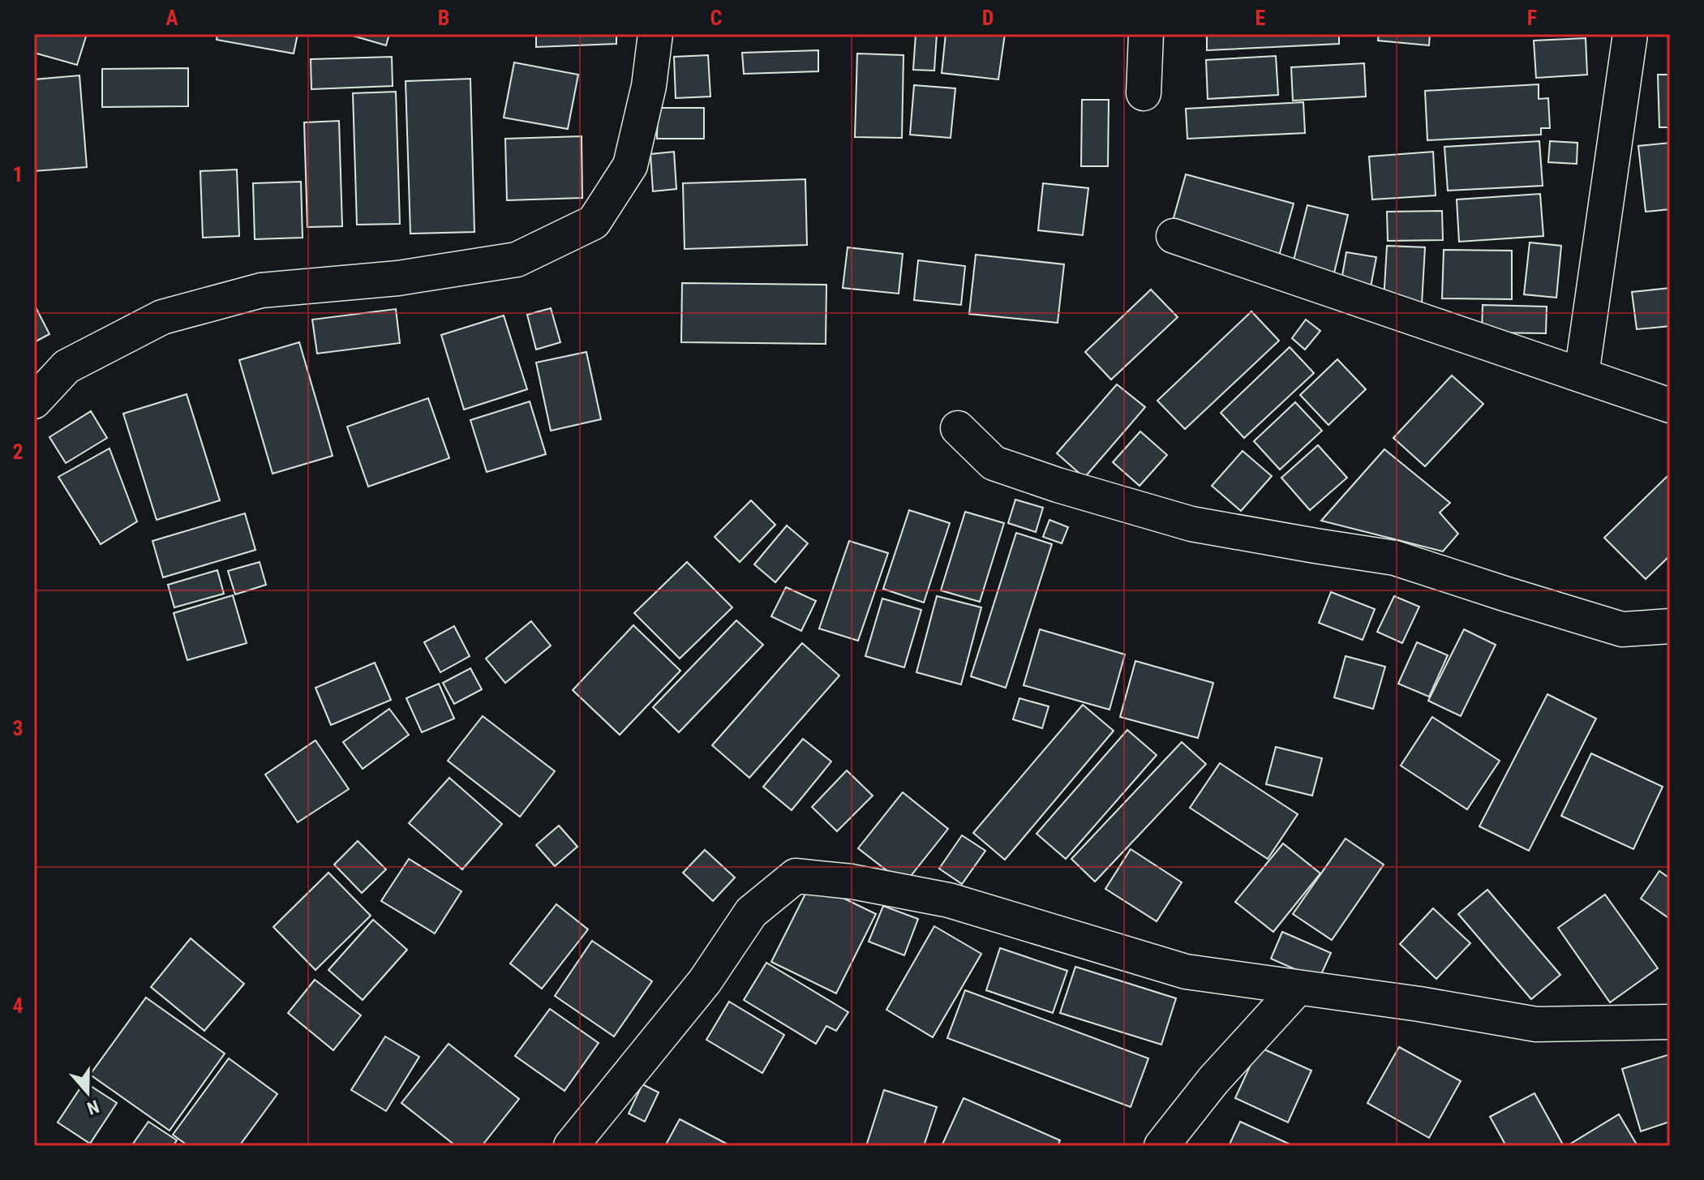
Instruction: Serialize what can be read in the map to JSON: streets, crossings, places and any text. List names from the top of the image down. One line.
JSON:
{"north":"bottom","grid":{"columns":["A","B","C","D","E","F"],"rows":["1","2","3","4"]}}
